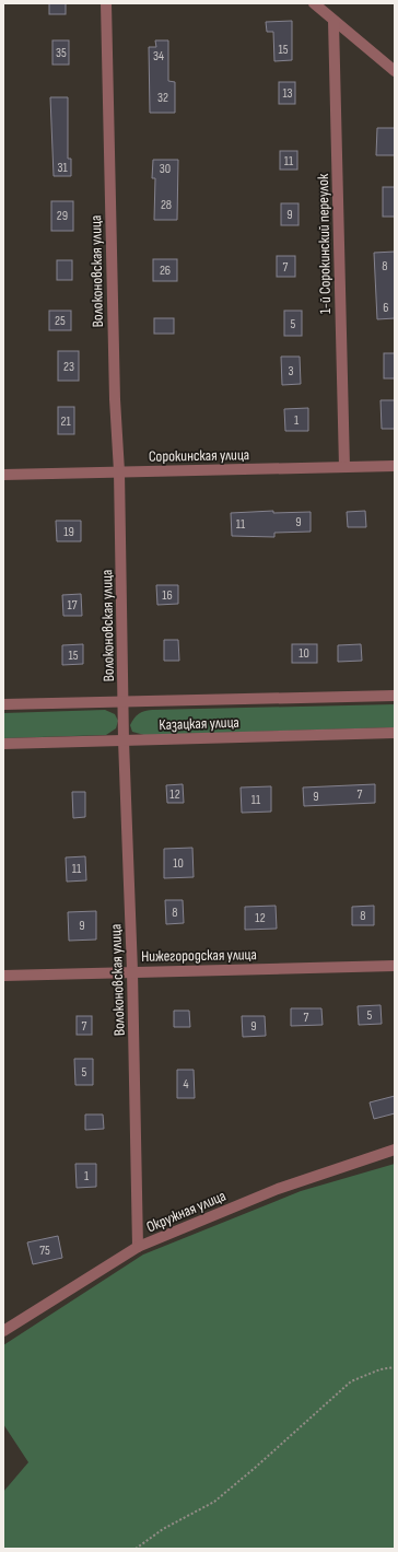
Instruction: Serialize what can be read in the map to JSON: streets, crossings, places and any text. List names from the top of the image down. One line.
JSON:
{"streets":{"street":["1-й Сорокинский переулок","Волоконовская улица","Сорокинская улица","Казацкая улица","Нижегородская улица","Окружная улица"]},"crossings":[["1-й Сорокинский переулок","Сорокинская улица"],["Волоконовская улица","Сорокинская улица"],["Волоконовская улица","Казацкая улица"],["Волоконовская улица","Нижегородская улица"],["Волоконовская улица","Окружная улица"]],"house_numbers":["15","35","34","13","32","11","31","30","28","9","29","8","7","26","6","25","5","23","3","1","21","9","11","19","16","17","10","15","12","7","9","11","10","11","8","8","12","9","5","7","7","9","5","4","1","75"]}
